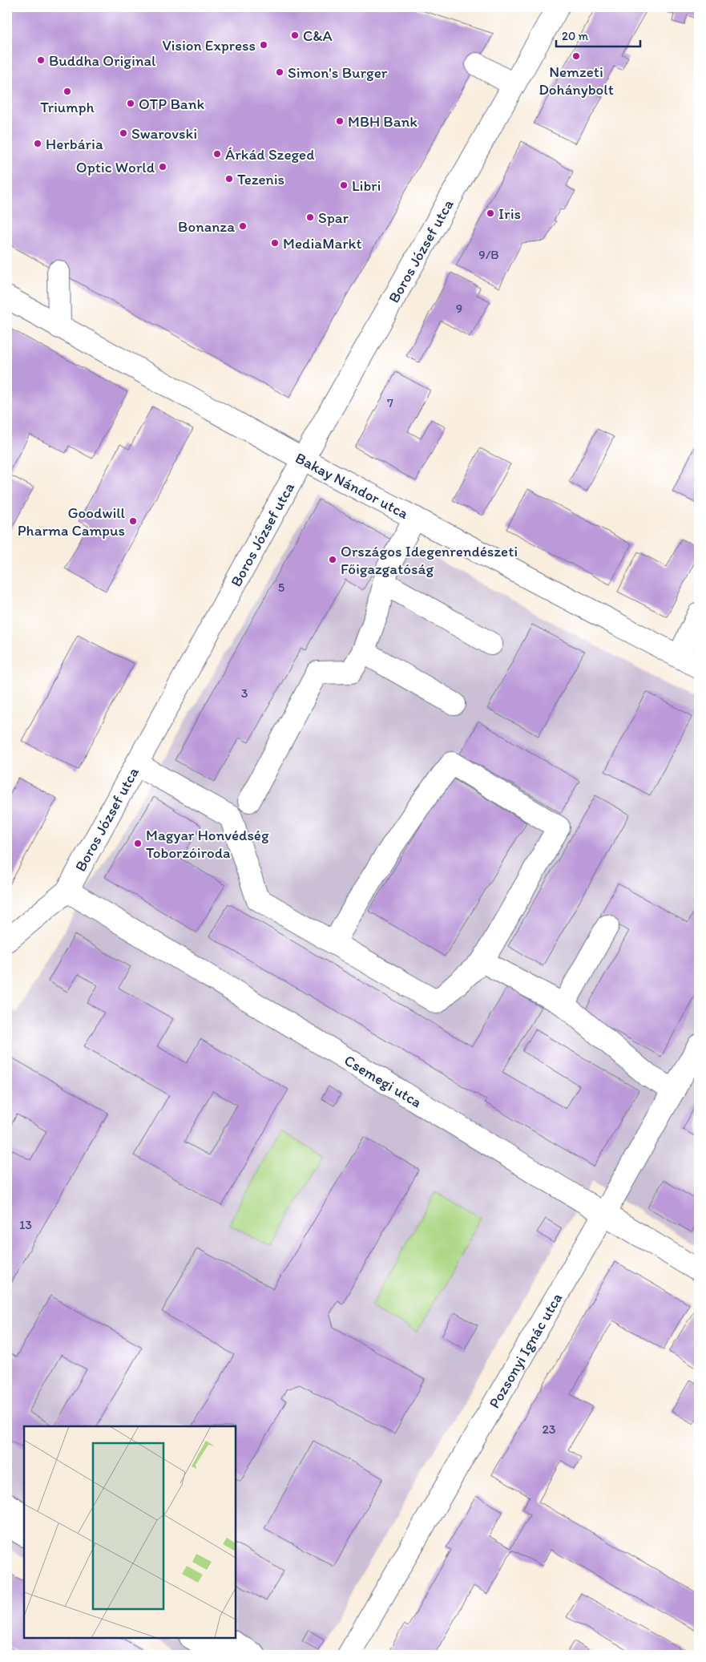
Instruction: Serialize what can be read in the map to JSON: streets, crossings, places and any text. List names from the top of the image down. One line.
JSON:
{"streets":{"street":["Boros József utca","Bakay Nándor utca","Csemegi utca","Pozsonyi Ignác utca"]},"crossings":[["Boros József utca","Bakay Nándor utca"],["Boros József utca","Csemegi utca"],["Csemegi utca","Pozsonyi Ignác utca"]],"places":["C&A","Vision Express","Nemzeti Dohánybolt","Buddha Original","Simon's Burger","Triumph","OTP Bank","MBH Bank","Swarovski","Herbária","Árkád Szeged","Optic World","Tezenis","Libri","Iris","Spar","Bonanza","MediaMarkt","Goodwill Pharma Campus","Országos Idegenrendészeti Főigazgatóság","Magyar Honvédség Toborzóiroda"],"house_numbers":["9/B","9","7","5","3","13","23"],"scale_bar":"20 m"}
